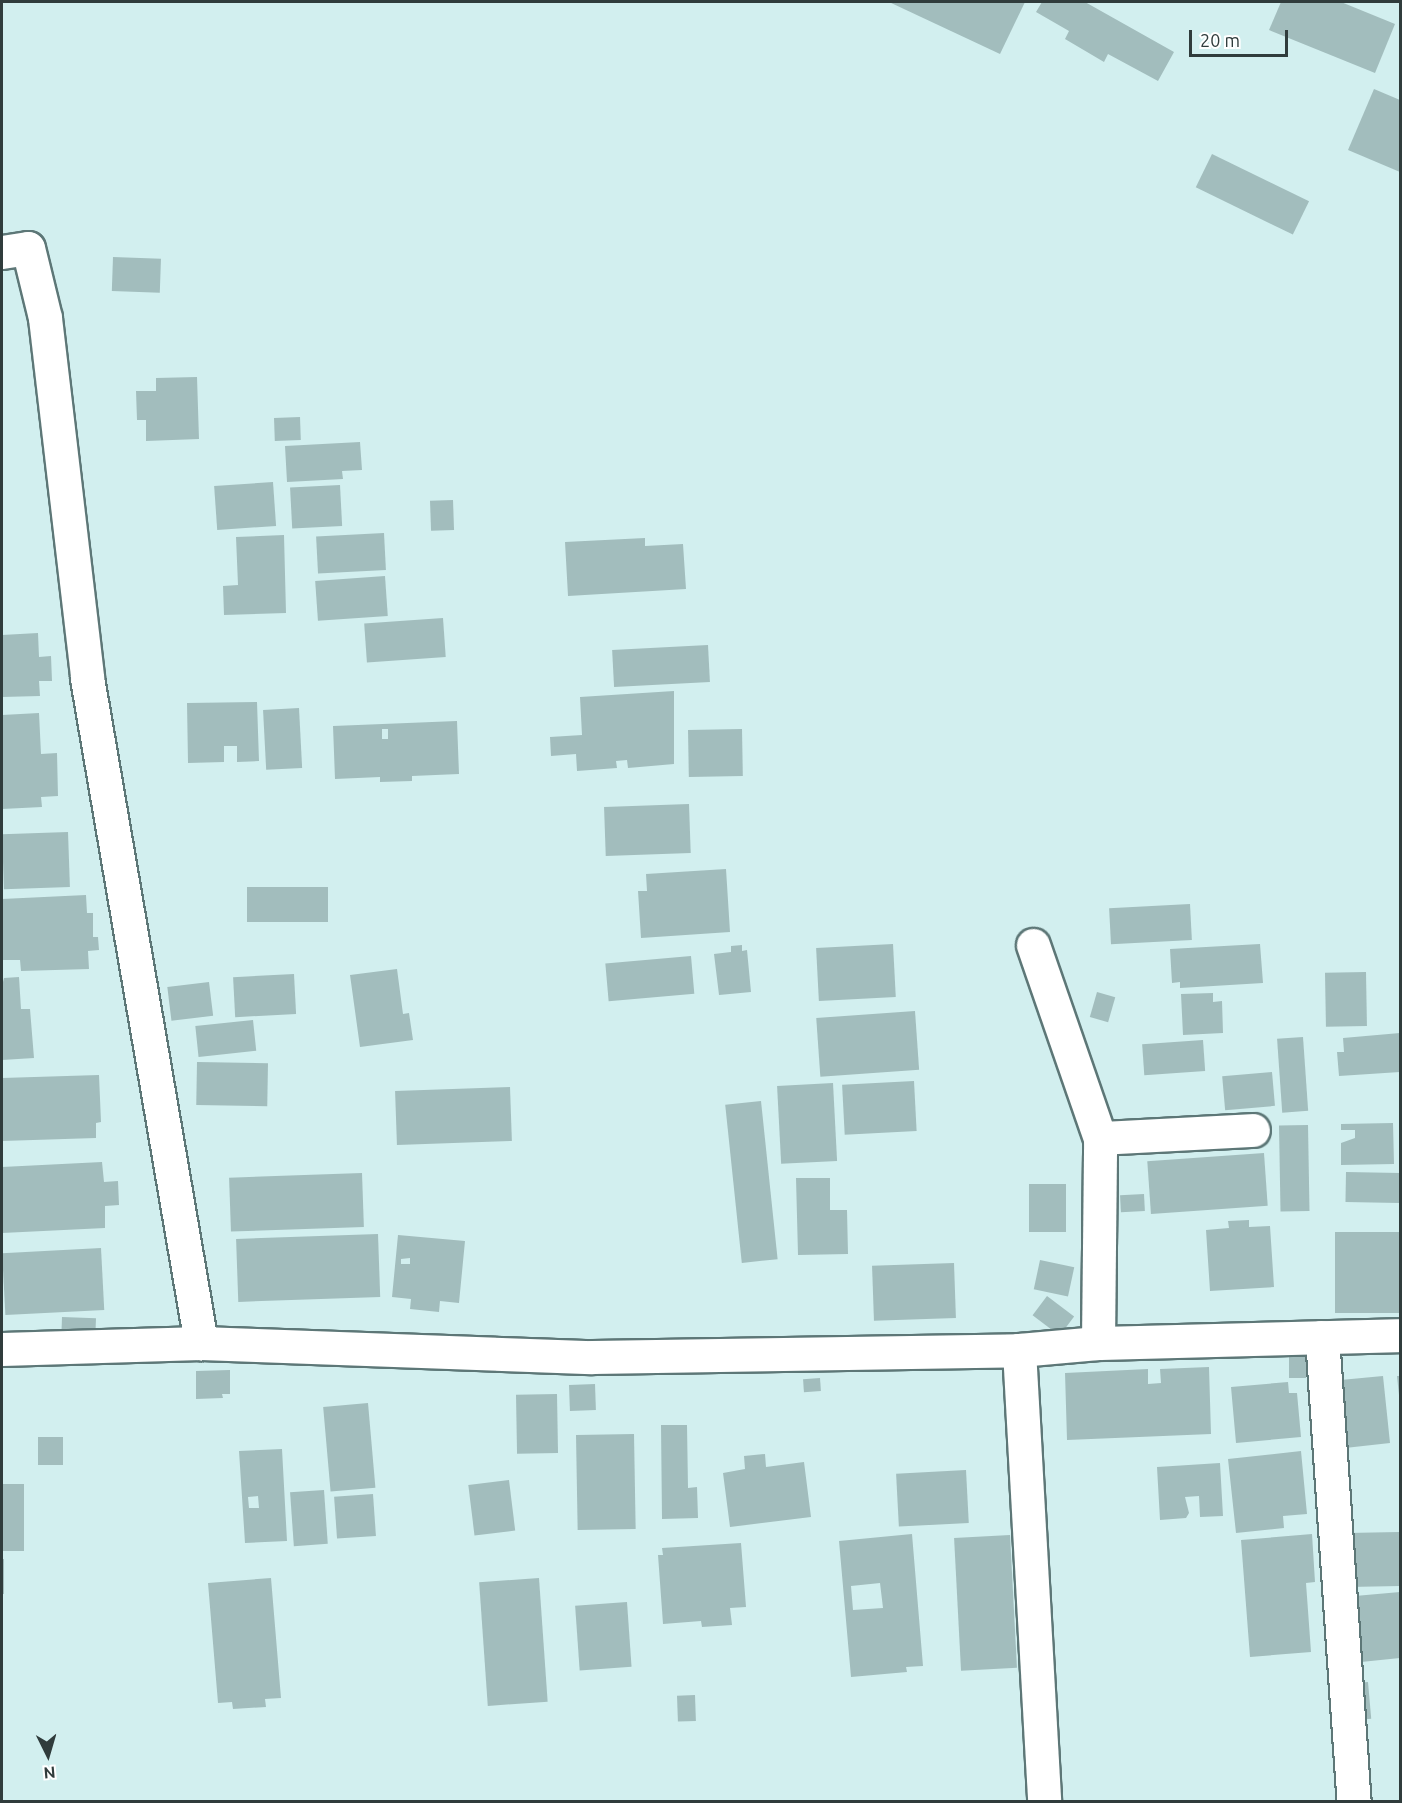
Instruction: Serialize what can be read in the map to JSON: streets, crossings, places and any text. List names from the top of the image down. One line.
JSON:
{"scale_bar":"20 m","north":"bottom"}
